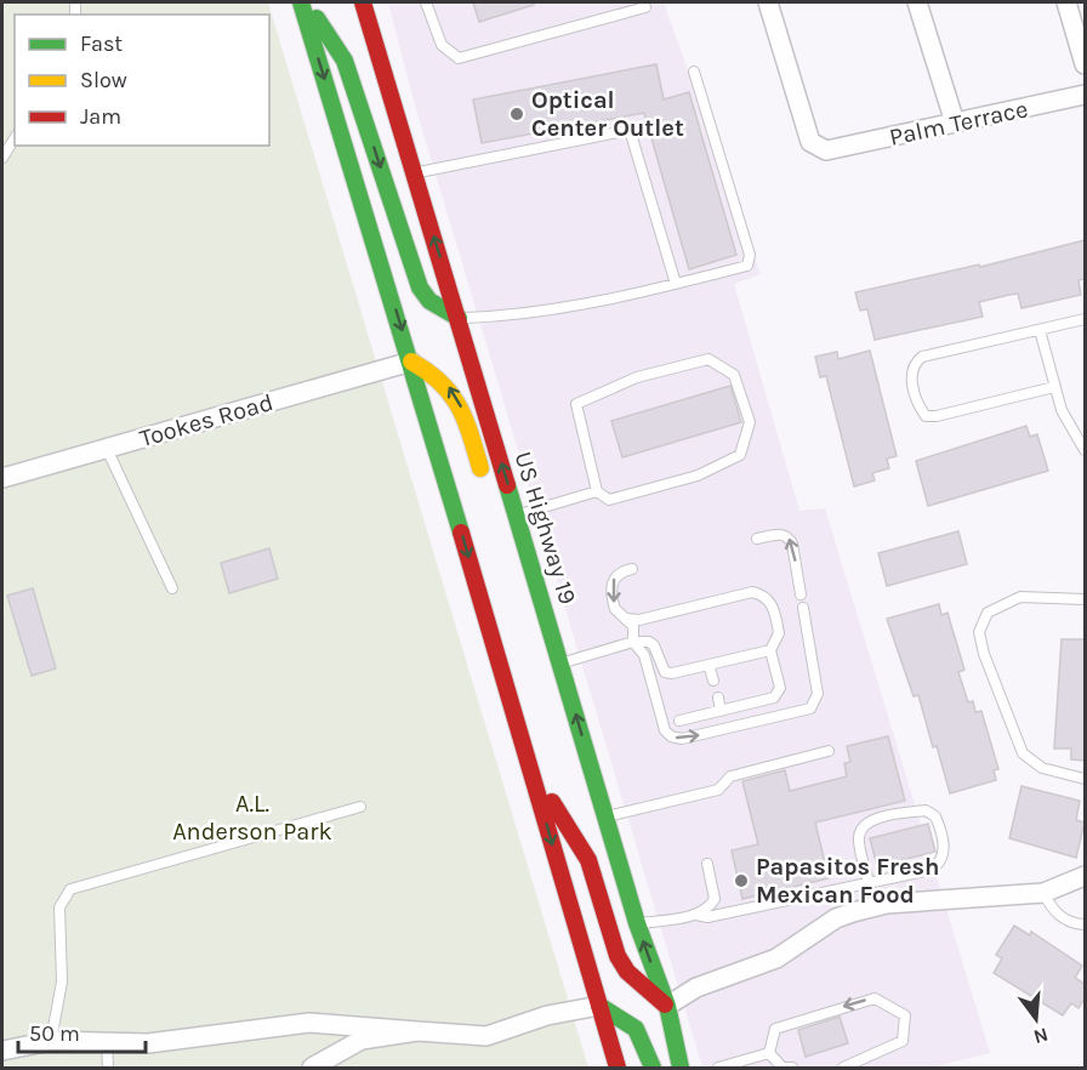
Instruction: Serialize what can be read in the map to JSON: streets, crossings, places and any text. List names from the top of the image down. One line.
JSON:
{"streets":{"highway":["US Highway 19"],"street":["Palm Terrace","Tookes Road"]},"parks":["A.L. Anderson Park"],"places":["Optical Center Outlet","Papasitos Fresh Mexican Food"],"legend":["Fast","Slow","Jam"],"scale_bar":"50 m","north":"bottom"}
